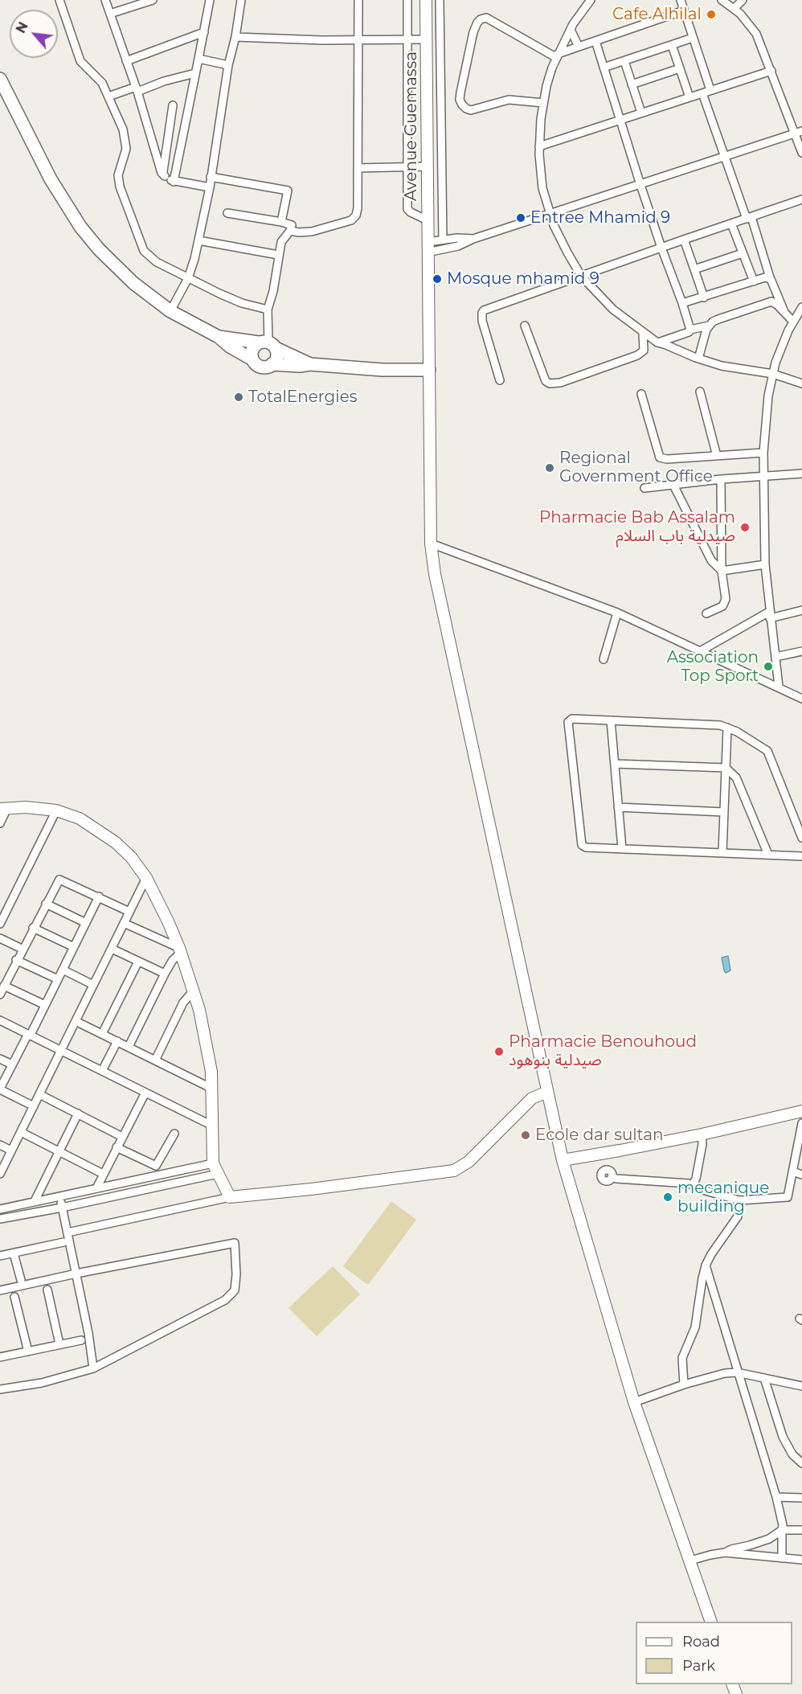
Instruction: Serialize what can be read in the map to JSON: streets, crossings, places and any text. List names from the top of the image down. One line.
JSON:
{"streets":{"main road":["Avenue Guemassa"]},"places":["Cafe Alhilal","Entree Mhamid 9","Mosque mhamid 9","TotalEnergies","Regional Government Office","Pharmacie Bab Assalam صيدلية باب السلام","Association Top Sport","Pharmacie Benouhoud صيدلية بنوهود","Ecole dar sultan","mecanique building"],"legend":["Road","Park"],"north":"top left"}
